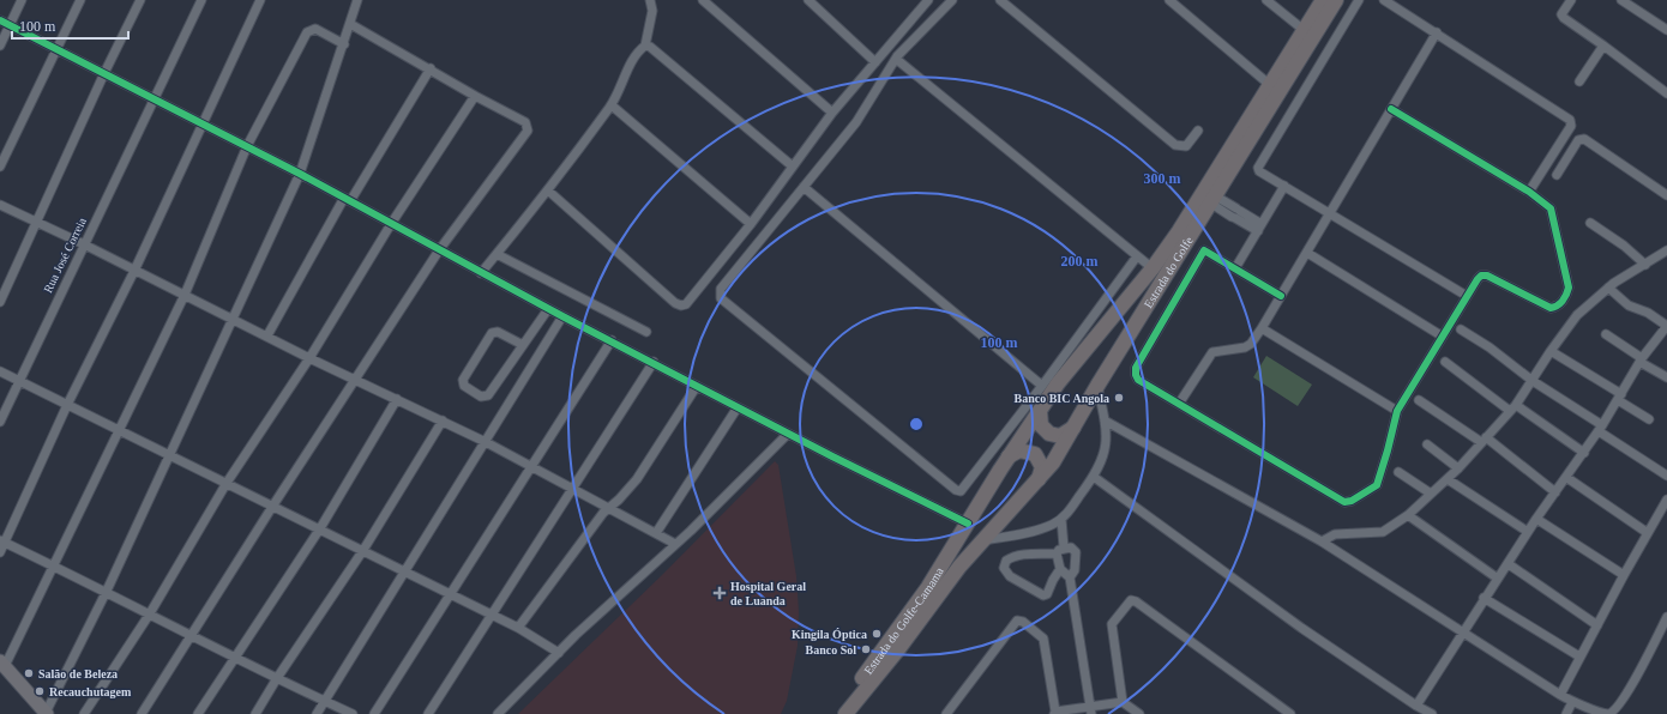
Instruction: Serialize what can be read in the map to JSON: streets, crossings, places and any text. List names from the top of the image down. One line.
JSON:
{"streets":{"highway":["Estrada do Golfe","Estrada do Golfe-Camama"],"street":["Rua José Correia"]},"crossings":[["Estrada do Golfe","Estrada do Golfe-Camama"]],"places":{"other":["Banco BIC Angola","Kingila Óptica","Banco Sol","Salão de Beleza","Recauchutagem"],"health":["Hospital Geral de Luanda"]},"scale_bar":"100 m","rings":["300 m","200 m","100 m"]}
